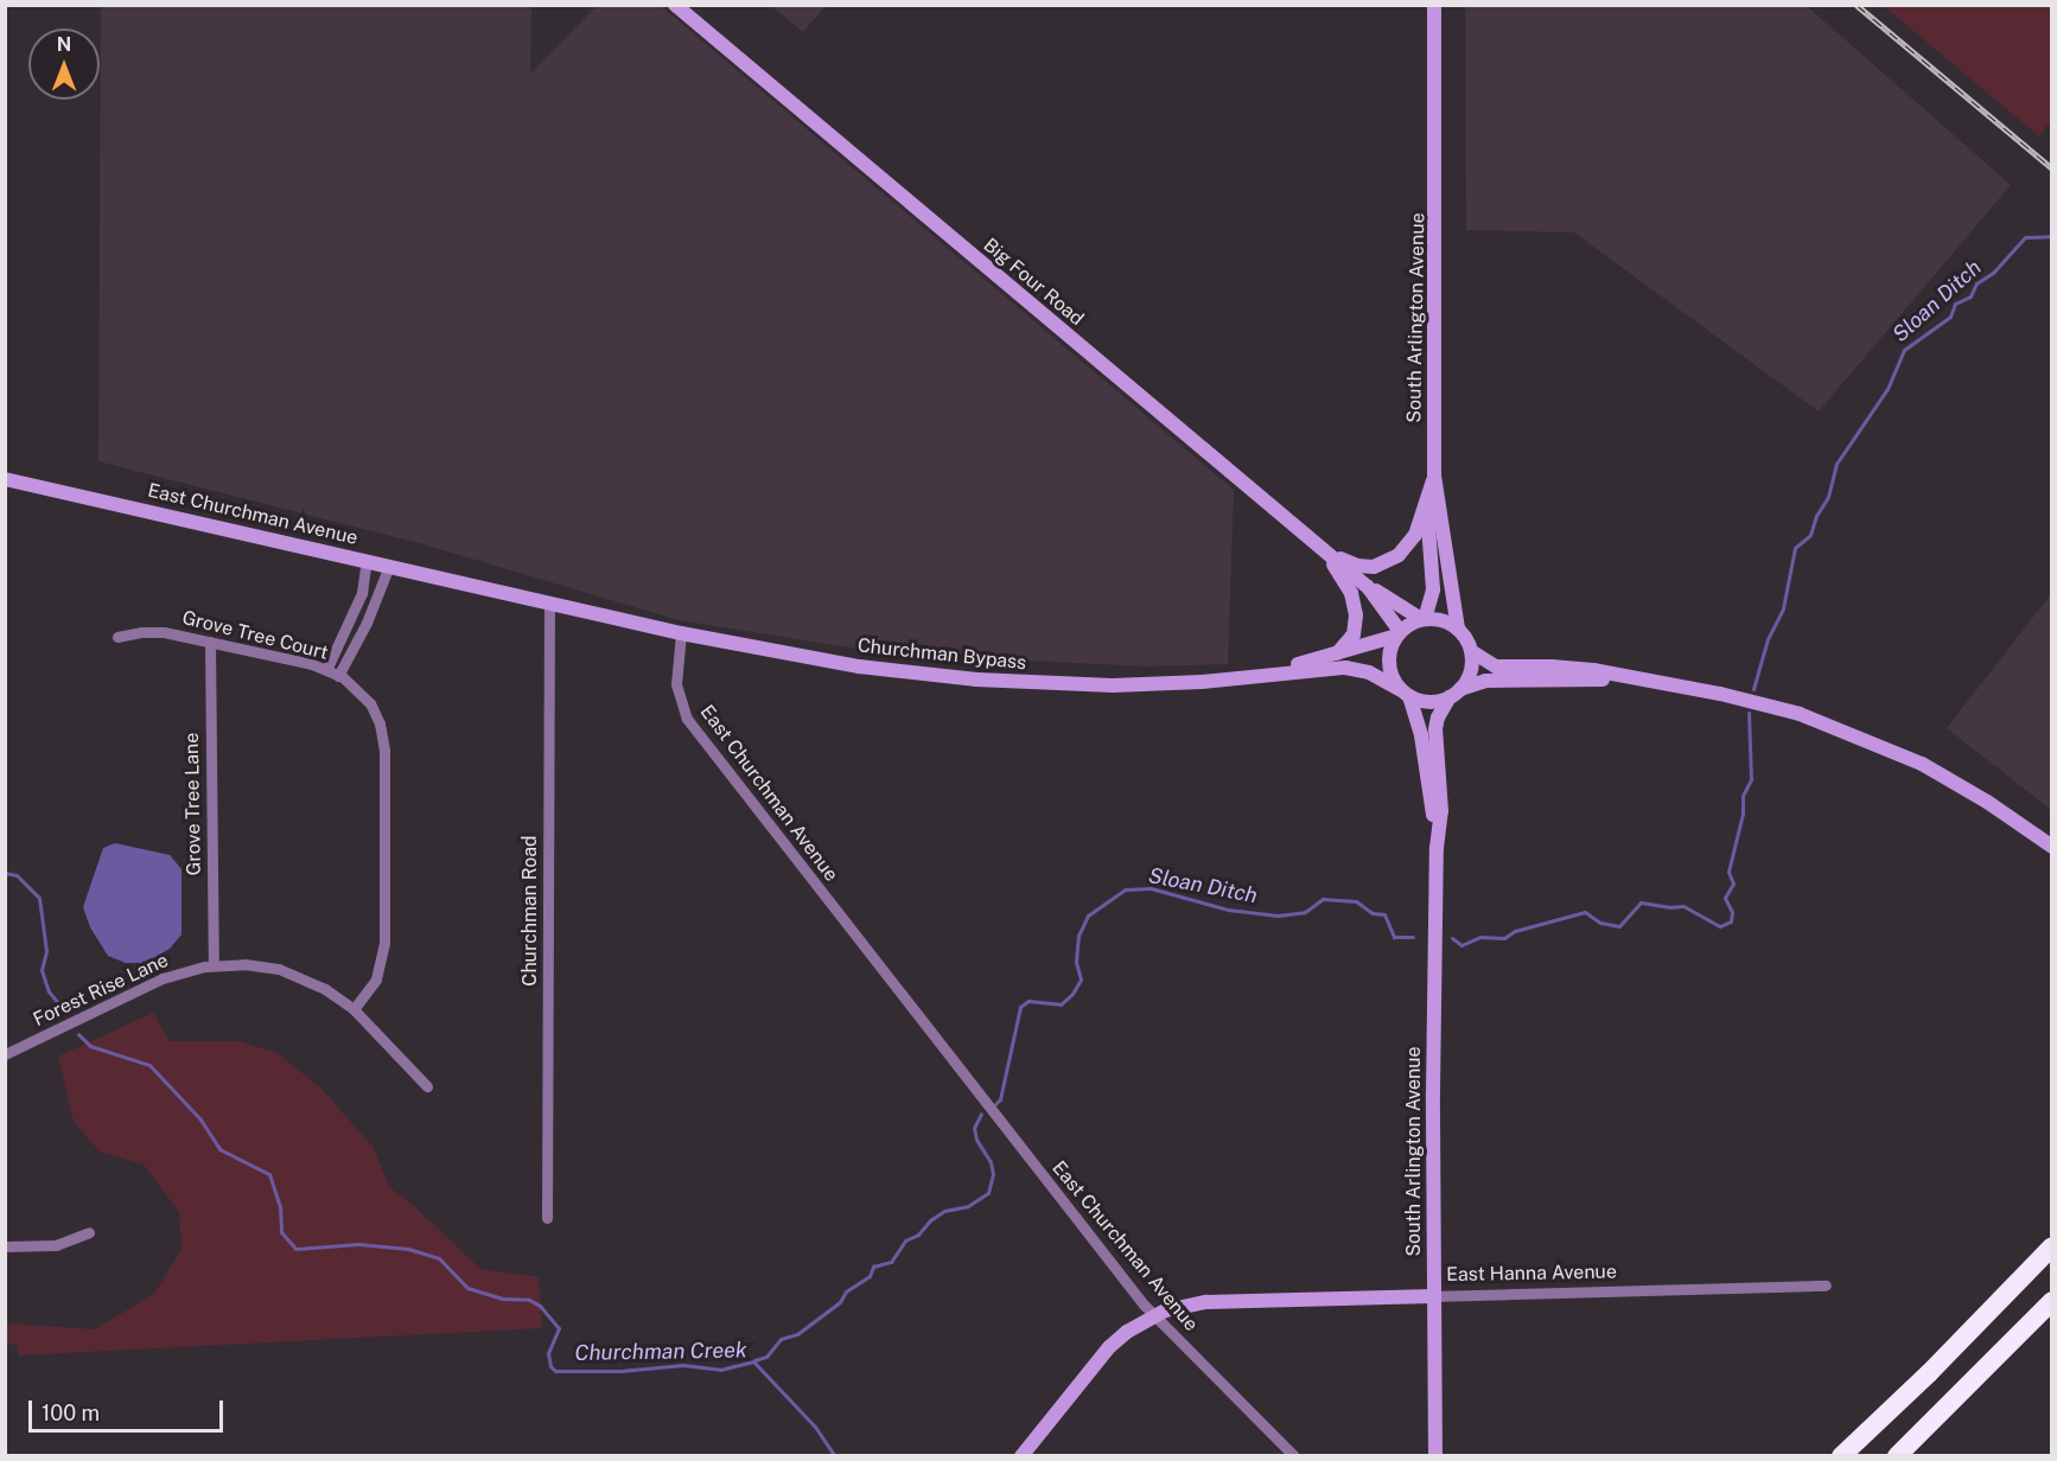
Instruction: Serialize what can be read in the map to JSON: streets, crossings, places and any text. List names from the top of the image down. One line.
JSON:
{"streets":{"street":["Big Four Road","South Arlington Avenue","East Churchman Avenue","Grove Tree Court","Churchman Bypass","Grove Tree Lane","Churchman Road","Forest Rise Lane","East Hanna Avenue"]},"crossings":[["Big Four Road","South Arlington Avenue"],["Big Four Road","Churchman Bypass"],["South Arlington Avenue","Churchman Bypass"],["South Arlington Avenue","East Hanna Avenue"],["East Churchman Avenue","Churchman Bypass"],["East Churchman Avenue","Churchman Road"],["East Churchman Avenue","East Hanna Avenue"],["Grove Tree Court","Grove Tree Lane"],["Grove Tree Court","Forest Rise Lane"],["Grove Tree Lane","Forest Rise Lane"]],"water":["Sloan Ditch","Churchman Creek"],"scale_bar":"100 m","north":"top"}
